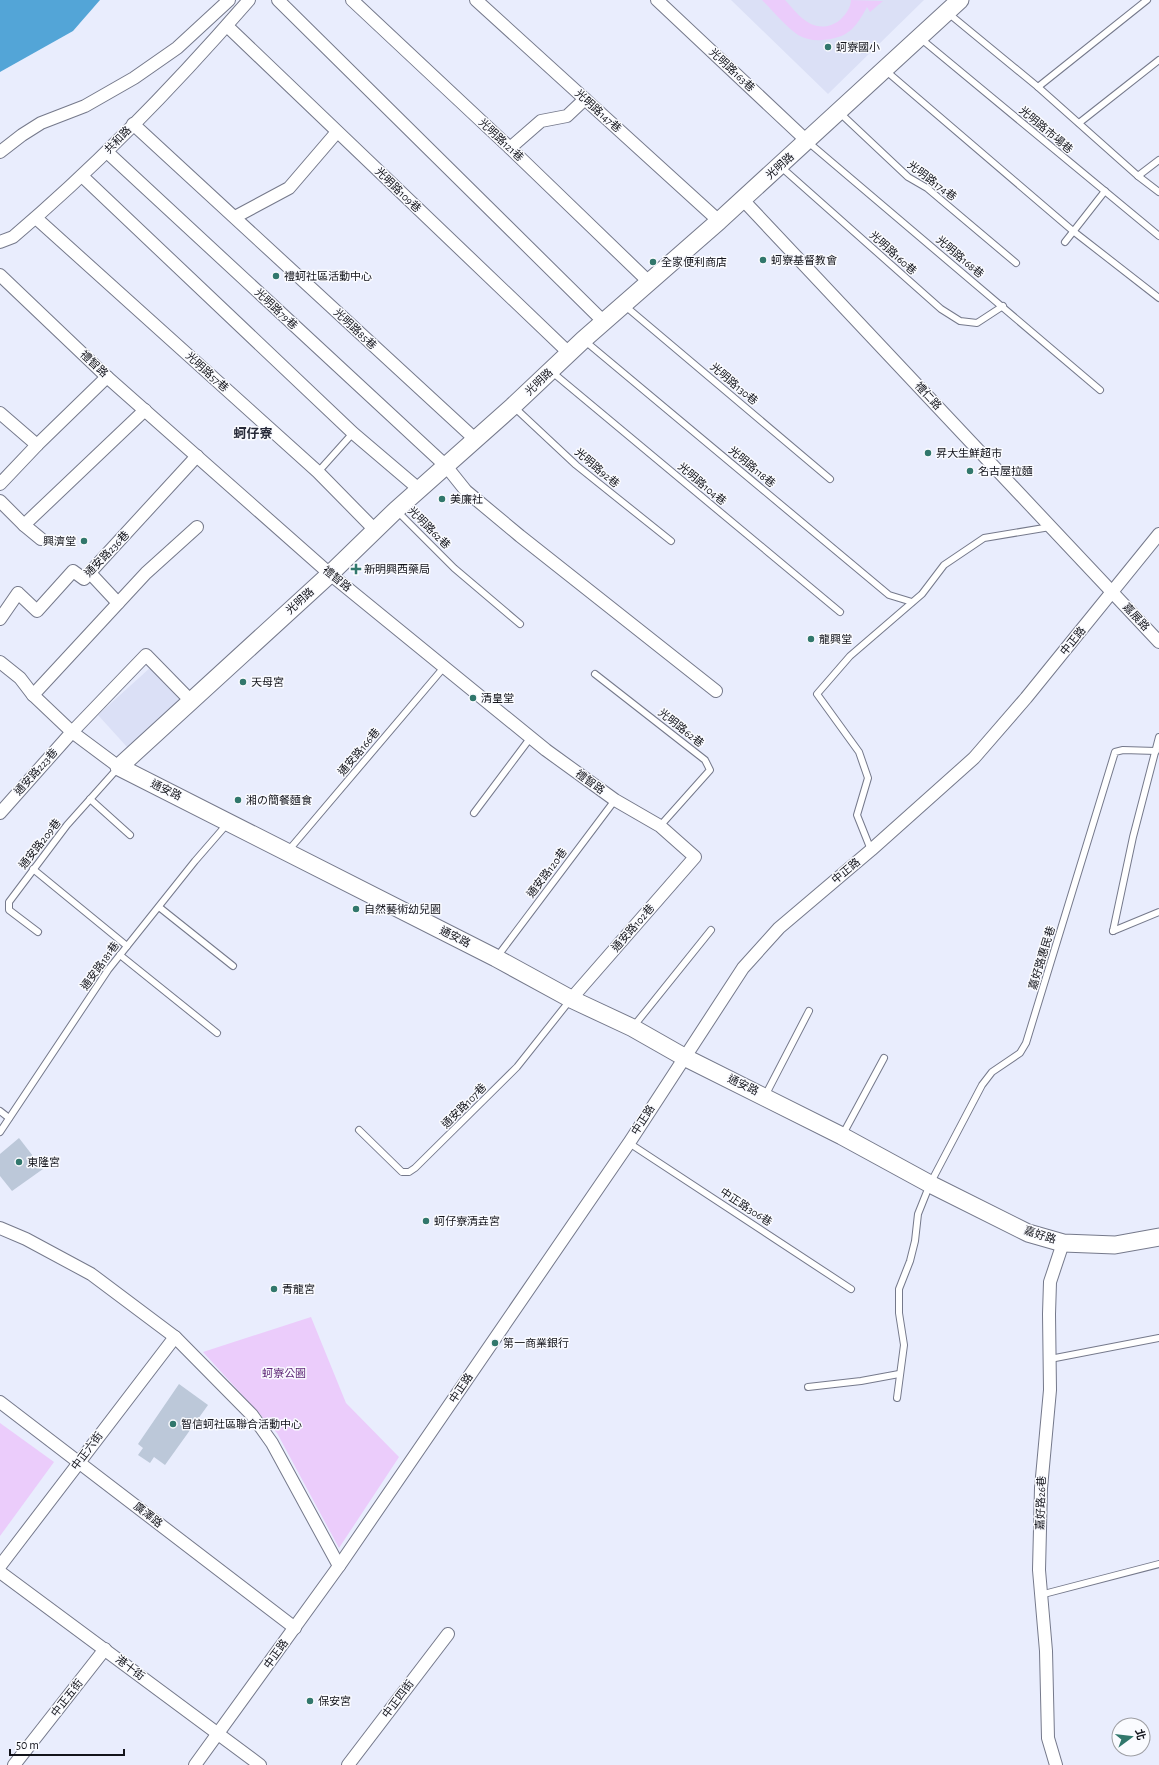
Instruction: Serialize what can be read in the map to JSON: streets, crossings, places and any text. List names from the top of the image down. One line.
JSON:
{"streets":{"street":["光明路163巷","光明路147巷","共和路","光明路121巷","光明路","光明路109巷","光明路79巷","光明路85巷","禮智路","光明路57巷","禮仁路","通安路236巷","嘉展路","中正路","通安路223巷","通安路","通安路102巷","嘉好路","中正六街","嘉好路26巷","廣澤路","港十街","中正五街","中正四街"],"lane":["光明路市場巷","光明路174巷","光明路160巷","光明路168巷","光明路130巷","光明路118巷","光明路92巷","光明路104巷","光明路62巷","通安路166巷","通安路209巷","通安路120巷","嘉好路惠民巷","通安路181巷","通安路107巷","中正路306巷"]},"crossings":[["光明路163巷","光明路"],["光明路163巷","光明路168巷"],["光明路147巷","光明路"],["光明路市場巷","光明路"],["共和路","光明路109巷"],["共和路","光明路79巷"],["共和路","光明路85巷"],["共和路","光明路57巷"],["光明路121巷","光明路"],["光明路","光明路174巷"],["光明路","光明路109巷"],["光明路","光明路160巷"],["光明路","光明路168巷"],["光明路","光明路79巷"],["光明路","光明路85巷"],["光明路","禮智路"],["光明路","光明路57巷"],["光明路","光明路130巷"],["光明路","禮仁路"],["光明路","光明路118巷"],["光明路","光明路92巷"],["光明路","光明路104巷"],["光明路","光明路62巷"],["光明路","通安路223巷"],["光明路","通安路"],["光明路","通安路209巷"],["光明路160巷","光明路168巷"],["禮智路","光明路62巷"],["禮智路","通安路236巷"],["禮智路","通安路166巷"],["禮智路","通安路120巷"],["禮智路","通安路102巷"],["禮仁路","嘉展路"],["禮仁路","中正路"],["嘉展路","中正路"],["中正路","通安路"],["中正路","中正路306巷"],["中正路","廣澤路"],["中正路","港十街"],["通安路166巷","通安路"],["通安路223巷","通安路"],["通安路","通安路209巷"],["通安路","通安路120巷"],["通安路","通安路102巷"],["通安路","嘉好路惠民巷"],["通安路","通安路181巷"],["通安路","通安路107巷"],["通安路","嘉好路"],["通安路102巷","通安路107巷"],["嘉好路惠民巷","嘉好路"],["嘉好路","嘉好路26巷"],["中正六街","廣澤路"],["港十街","中正五街"]],"districts":["蚵仔寮"],"parks":["蚵寮公園"],"places":{"other":["蚵寮國小","蚵寮基督教會","全家便利商店","禮蚵社區活動中心","昇大生鮮超市","名古屋拉麵","美廉社","興濟堂","龍興堂","天母宮","清皇堂","湘の簡餐麵食","自然藝術幼兒園","東隆宮","蚵仔寮清垚宮","青龍宮","第一商業銀行","智信蚵社區聯合活動中心","保安宮"],"health":["新明興西藥局"]},"scale_bar":"50 m","north":"right"}
